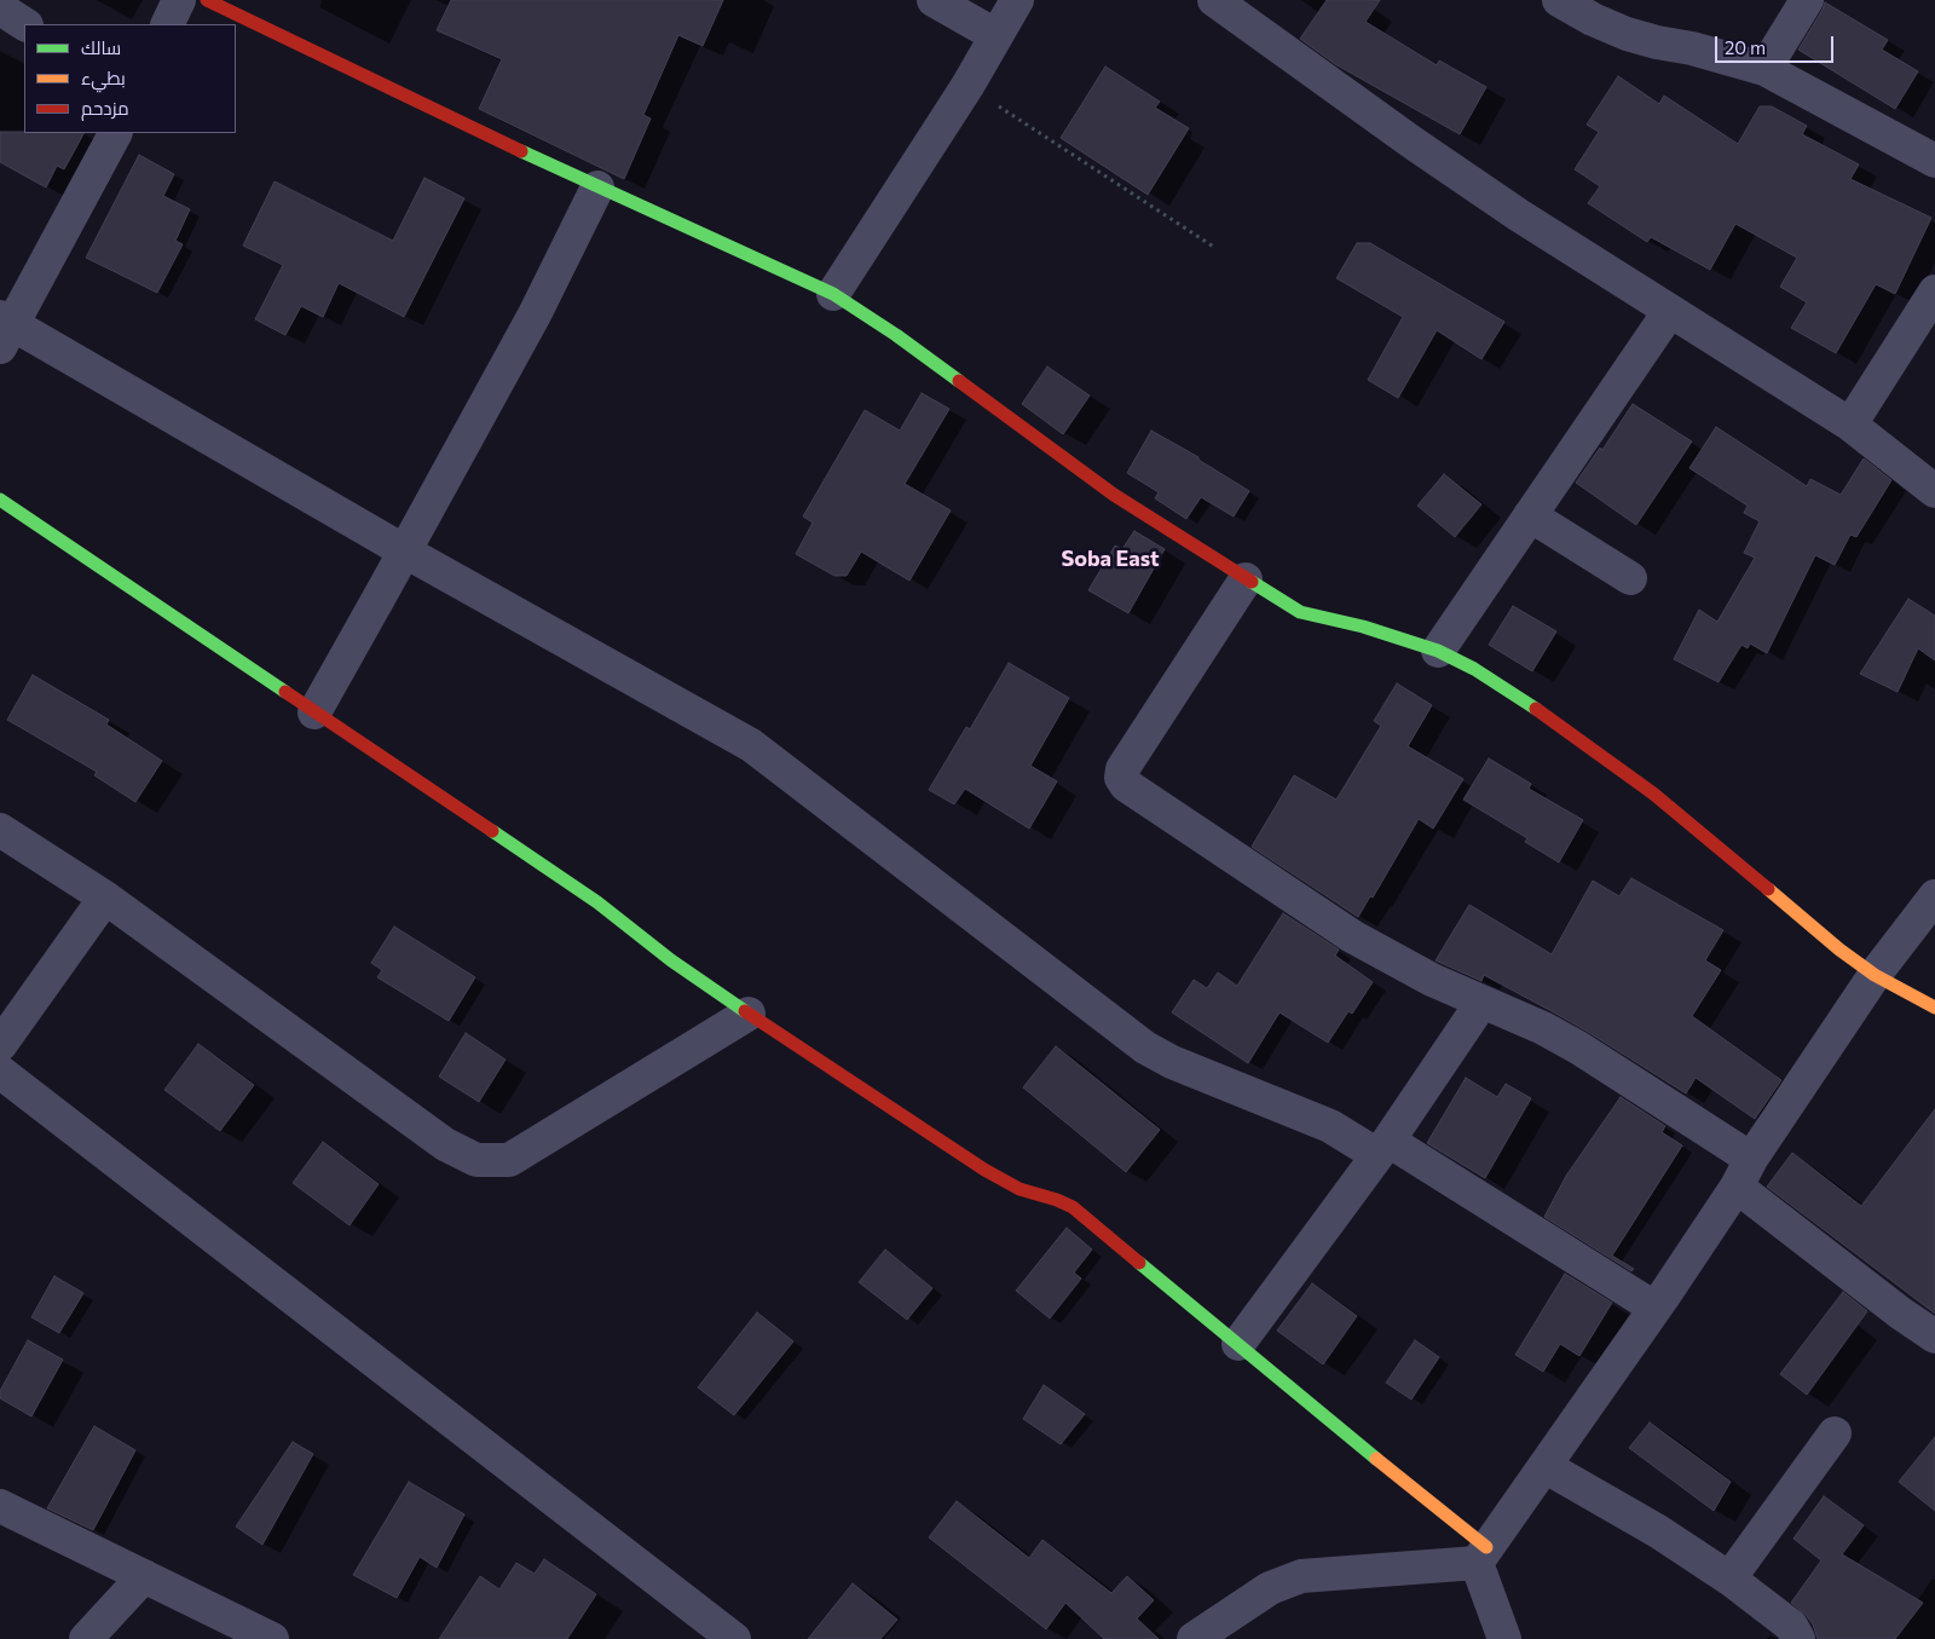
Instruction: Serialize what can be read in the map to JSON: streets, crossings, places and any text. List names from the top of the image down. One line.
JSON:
{"districts":["Soba East"],"legend":["سالك","بطيء","مزدحم"],"scale_bar":"20 m"}
